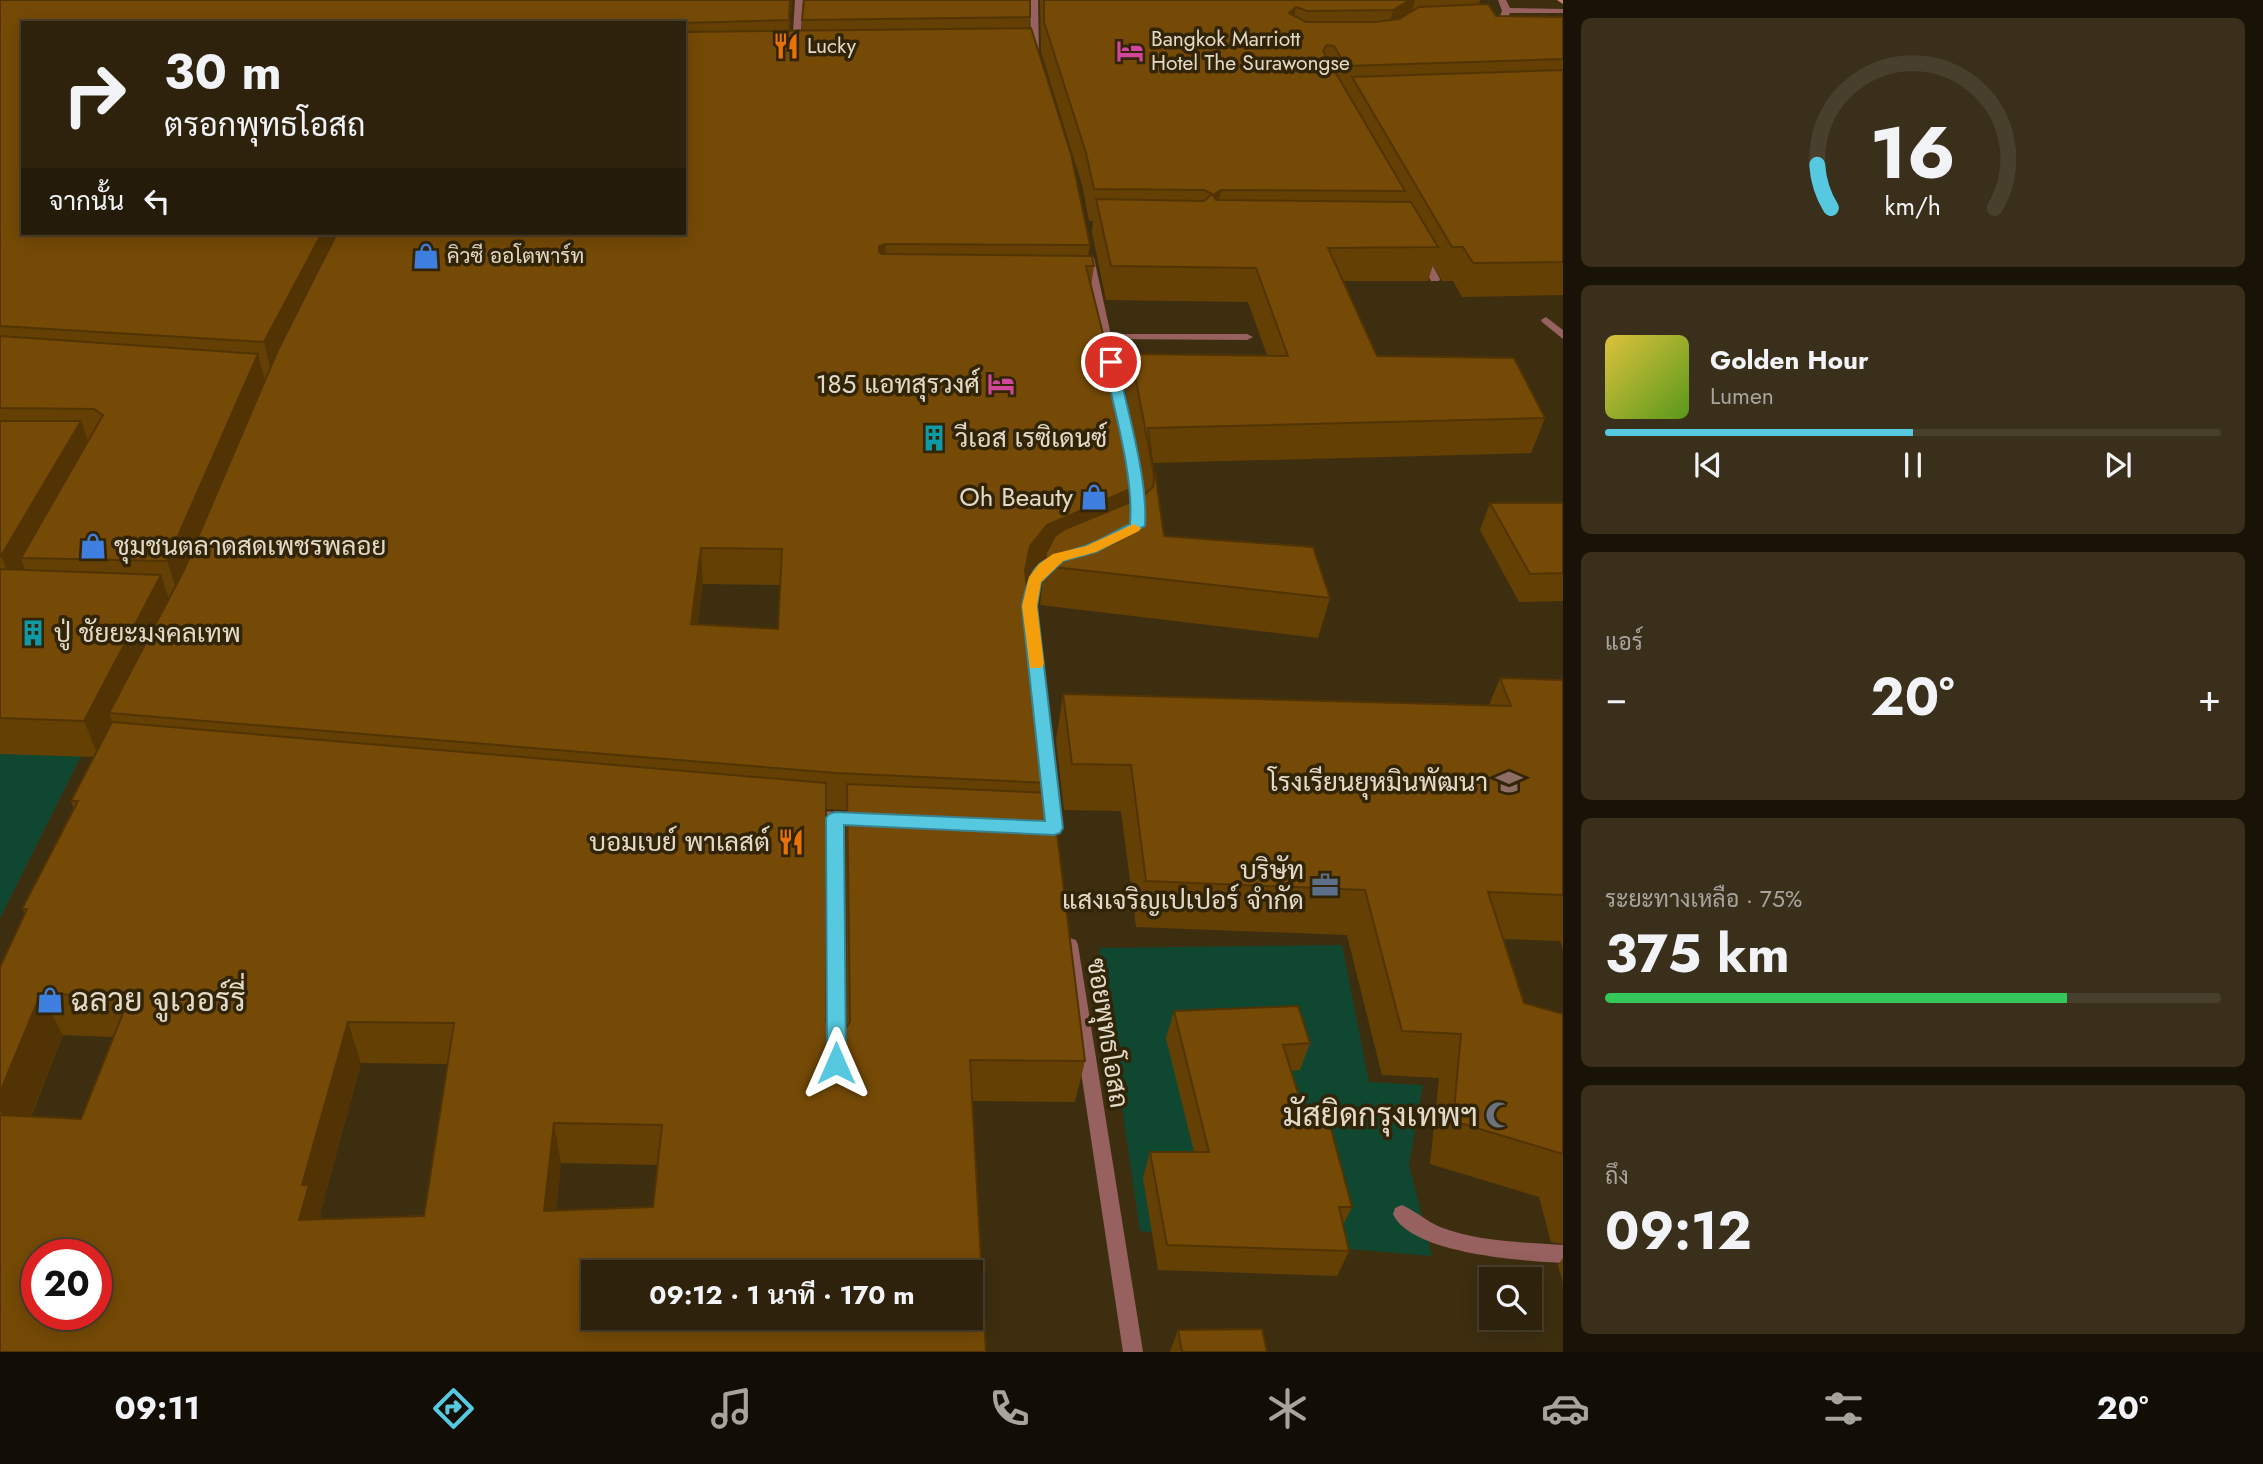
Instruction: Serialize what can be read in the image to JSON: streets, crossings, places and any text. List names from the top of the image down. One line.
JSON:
{"streets":{"street":["ซอยพุทธโอสถ"]},"places":{"restaurant":["Lucky","บอมเบย์ พาเลสต์"],"hotel":["Bangkok Marriott Hotel The Surawongse","185 แอทสุรวงศ์"],"shop":["คิวซี ออโตพาร์ท","Oh Beauty","ชุมชนตลาดสดเพชรพลอย","ฉลวย จูเวอร์รี่"],"building":["วีเอส เรซิเดนซ์","ปู่ ชัยยะมงคลเทพ"],"school or university":["โรงเรียนยุหมินพัฒนา"],"office":["บริษัท แสงเจริญเปเปอร์ จำกัด"],"mosque":["มัสยิดกรุงเทพฯ"]},"page":{"turn":["30 m","ตรอกพุทธโอสถ"],"then":"จากนั้น","song":["Golden Hour","Lumen"],"tile":["แอร์",["ระยะทางเหลือ · 75%","375 km"],["ถึง","09:12"]],"heat":["−","20°","+"],"limit":"20","trip":"09:12 · 1 นาที · 170 m","tabs":["09:11","20°"],"gauge":["16","km/h"]}}
